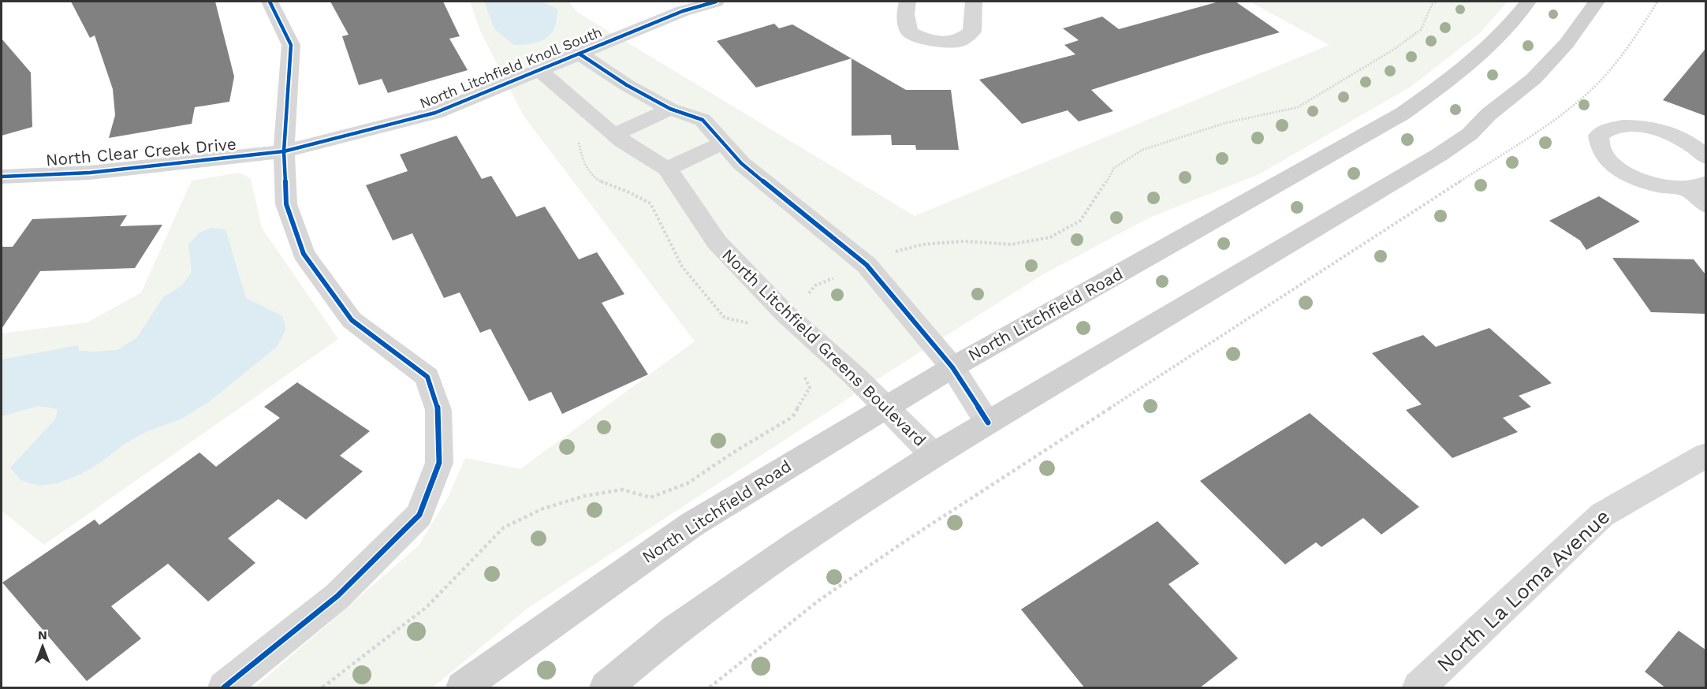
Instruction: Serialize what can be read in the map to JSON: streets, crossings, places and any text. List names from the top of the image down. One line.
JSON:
{"streets":{"main road":["North Litchfield Road"],"street":["North Litchfield Knoll South","North Clear Creek Drive","North Litchfield Greens Boulevard","North La Loma Avenue"]},"crossings":[["North Litchfield Knoll South","North Clear Creek Drive"],["North Litchfield Knoll South","North Litchfield Greens Boulevard"],["North Litchfield Road","North Litchfield Greens Boulevard"]],"north":"top"}
